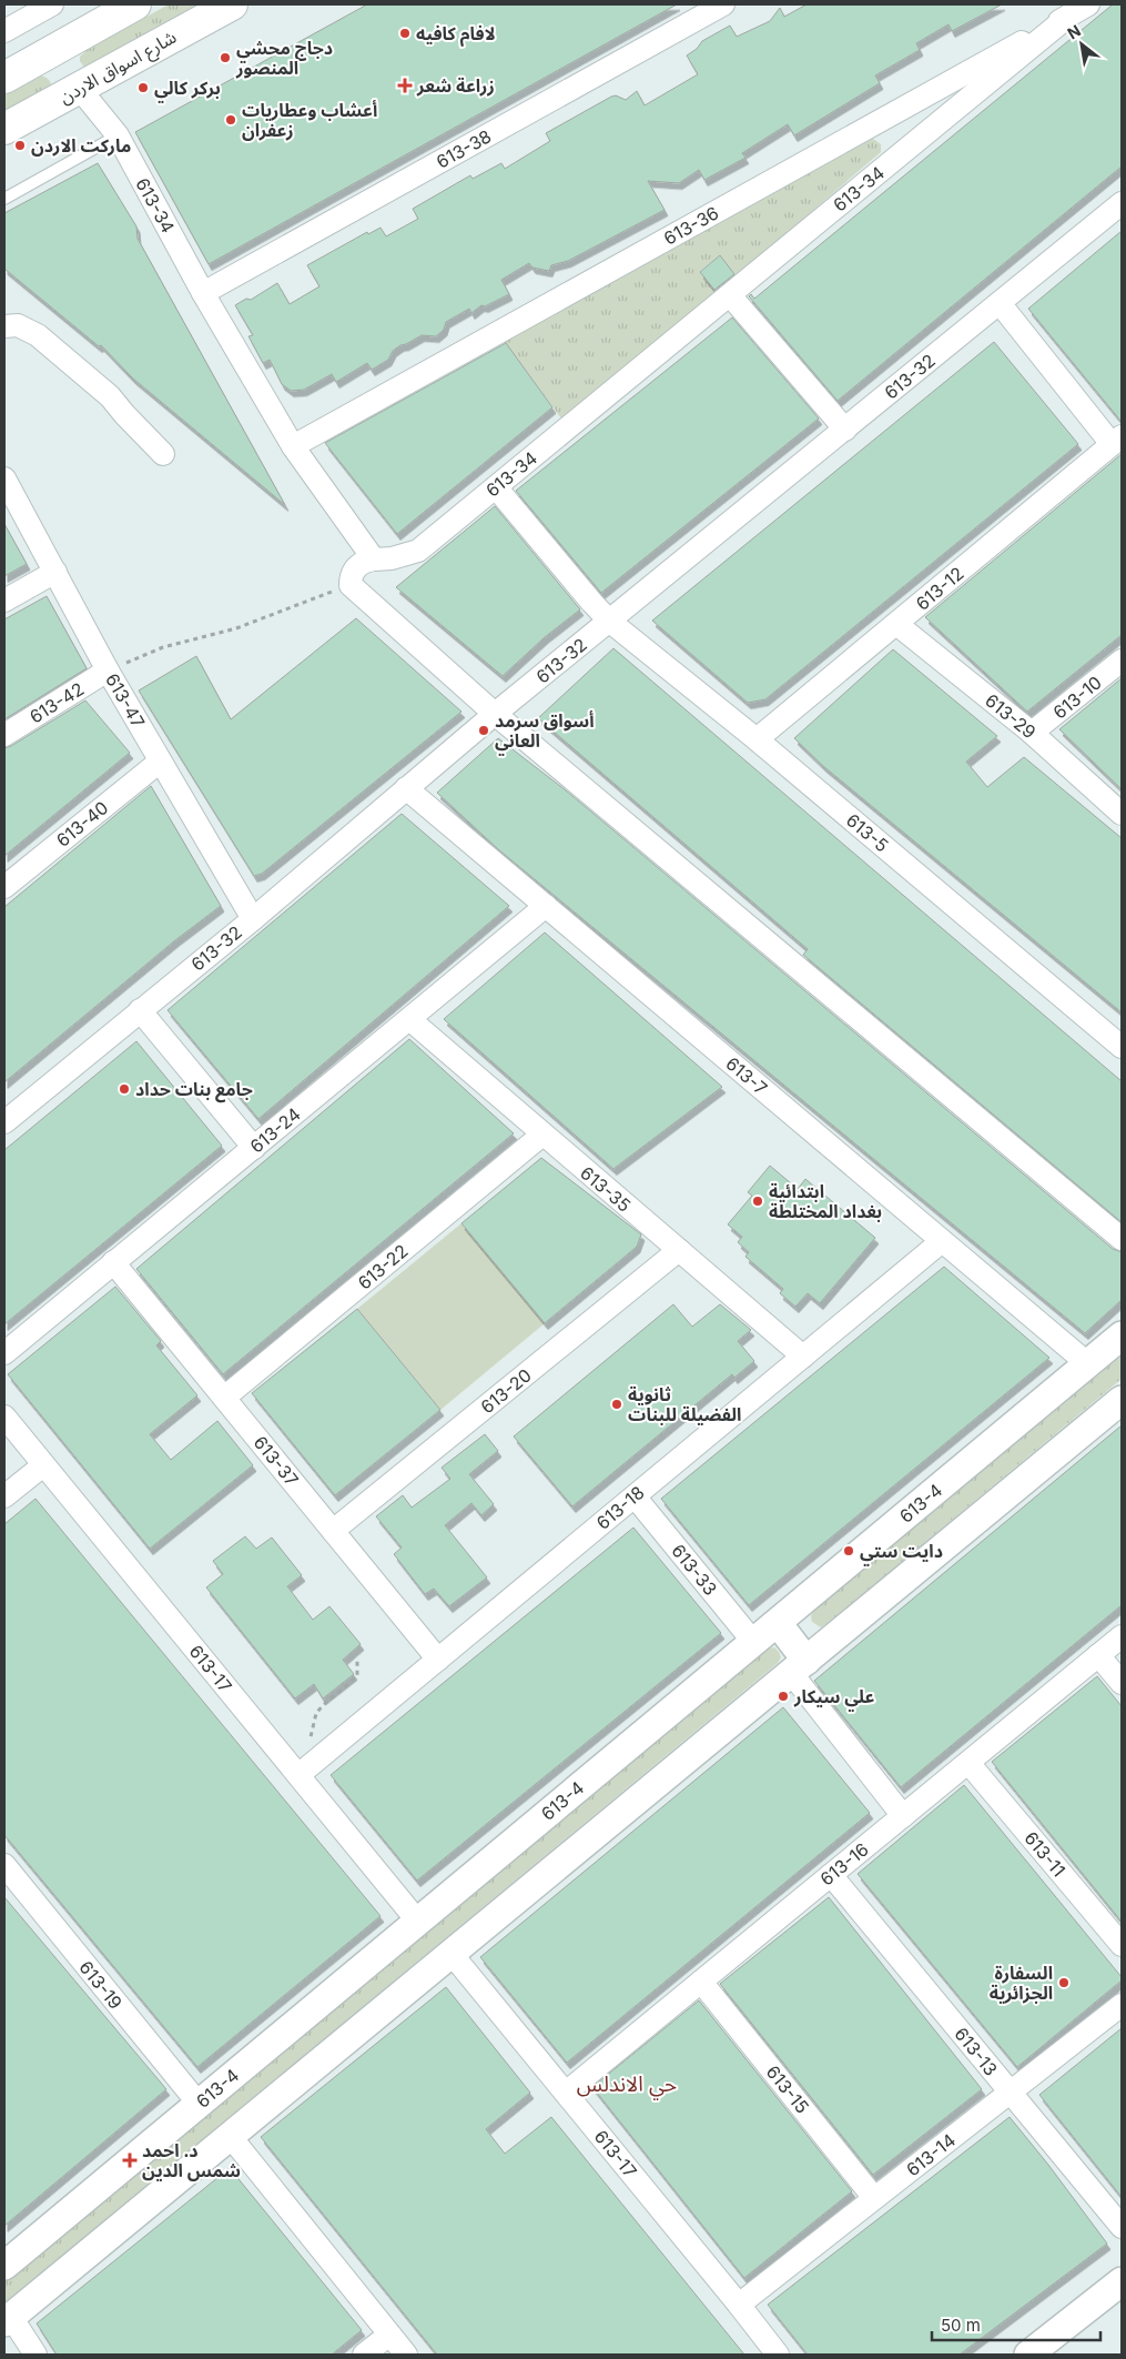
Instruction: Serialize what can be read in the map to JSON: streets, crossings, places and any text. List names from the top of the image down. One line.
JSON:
{"streets":{"main road":["شارع اسواق الاردن"],"street":["613-38","613-34","613-36","613-32","613-12","613-10","613-47","613-42","613-29","613-40","613-5","613-7","613-24","613-35","613-22","613-20","613-37","613-4","613-18","613-33","613-17","613-11","613-16","613-19","613-13","613-15","613-14"]},"crossings":[["شارع اسواق الاردن","613-34"],["613-38","613-34"],["613-34","613-36"],["613-34","613-5"],["613-32","613-47"],["613-32","613-5"],["613-32","613-7"],["613-12","613-29"],["613-12","613-5"],["613-10","613-29"],["613-47","613-42"],["613-47","613-40"],["613-7","613-24"],["613-7","613-4"],["613-7","613-18"],["613-24","613-35"],["613-24","613-37"],["613-35","613-22"],["613-35","613-20"],["613-35","613-18"],["613-22","613-37"],["613-20","613-37"],["613-37","613-18"],["613-4","613-33"],["613-4","613-17"],["613-4","613-19"],["613-18","613-33"],["613-18","613-17"],["613-17","613-16"],["613-17","613-14"],["613-11","613-16"],["613-16","613-13"],["613-16","613-15"],["613-13","613-14"],["613-15","613-14"]],"districts":["حي الاندلس"],"places":{"other":["لافام كافيه","دجاج محشي المنصور","بركر كالي","أعشاب وعطاريات زعفران","ماركت الاردن","أسواق سرمد العاني","جامع بنات حداد","ابتدائية بغداد المختلطة","ثانوية الفضيلة للبنات","دايت ستي","علي سيكار","السفارة الجزائرية"],"health":["زراعة شعر","د. احمد شمس الدين"]},"scale_bar":"50 m","north":"top left"}
